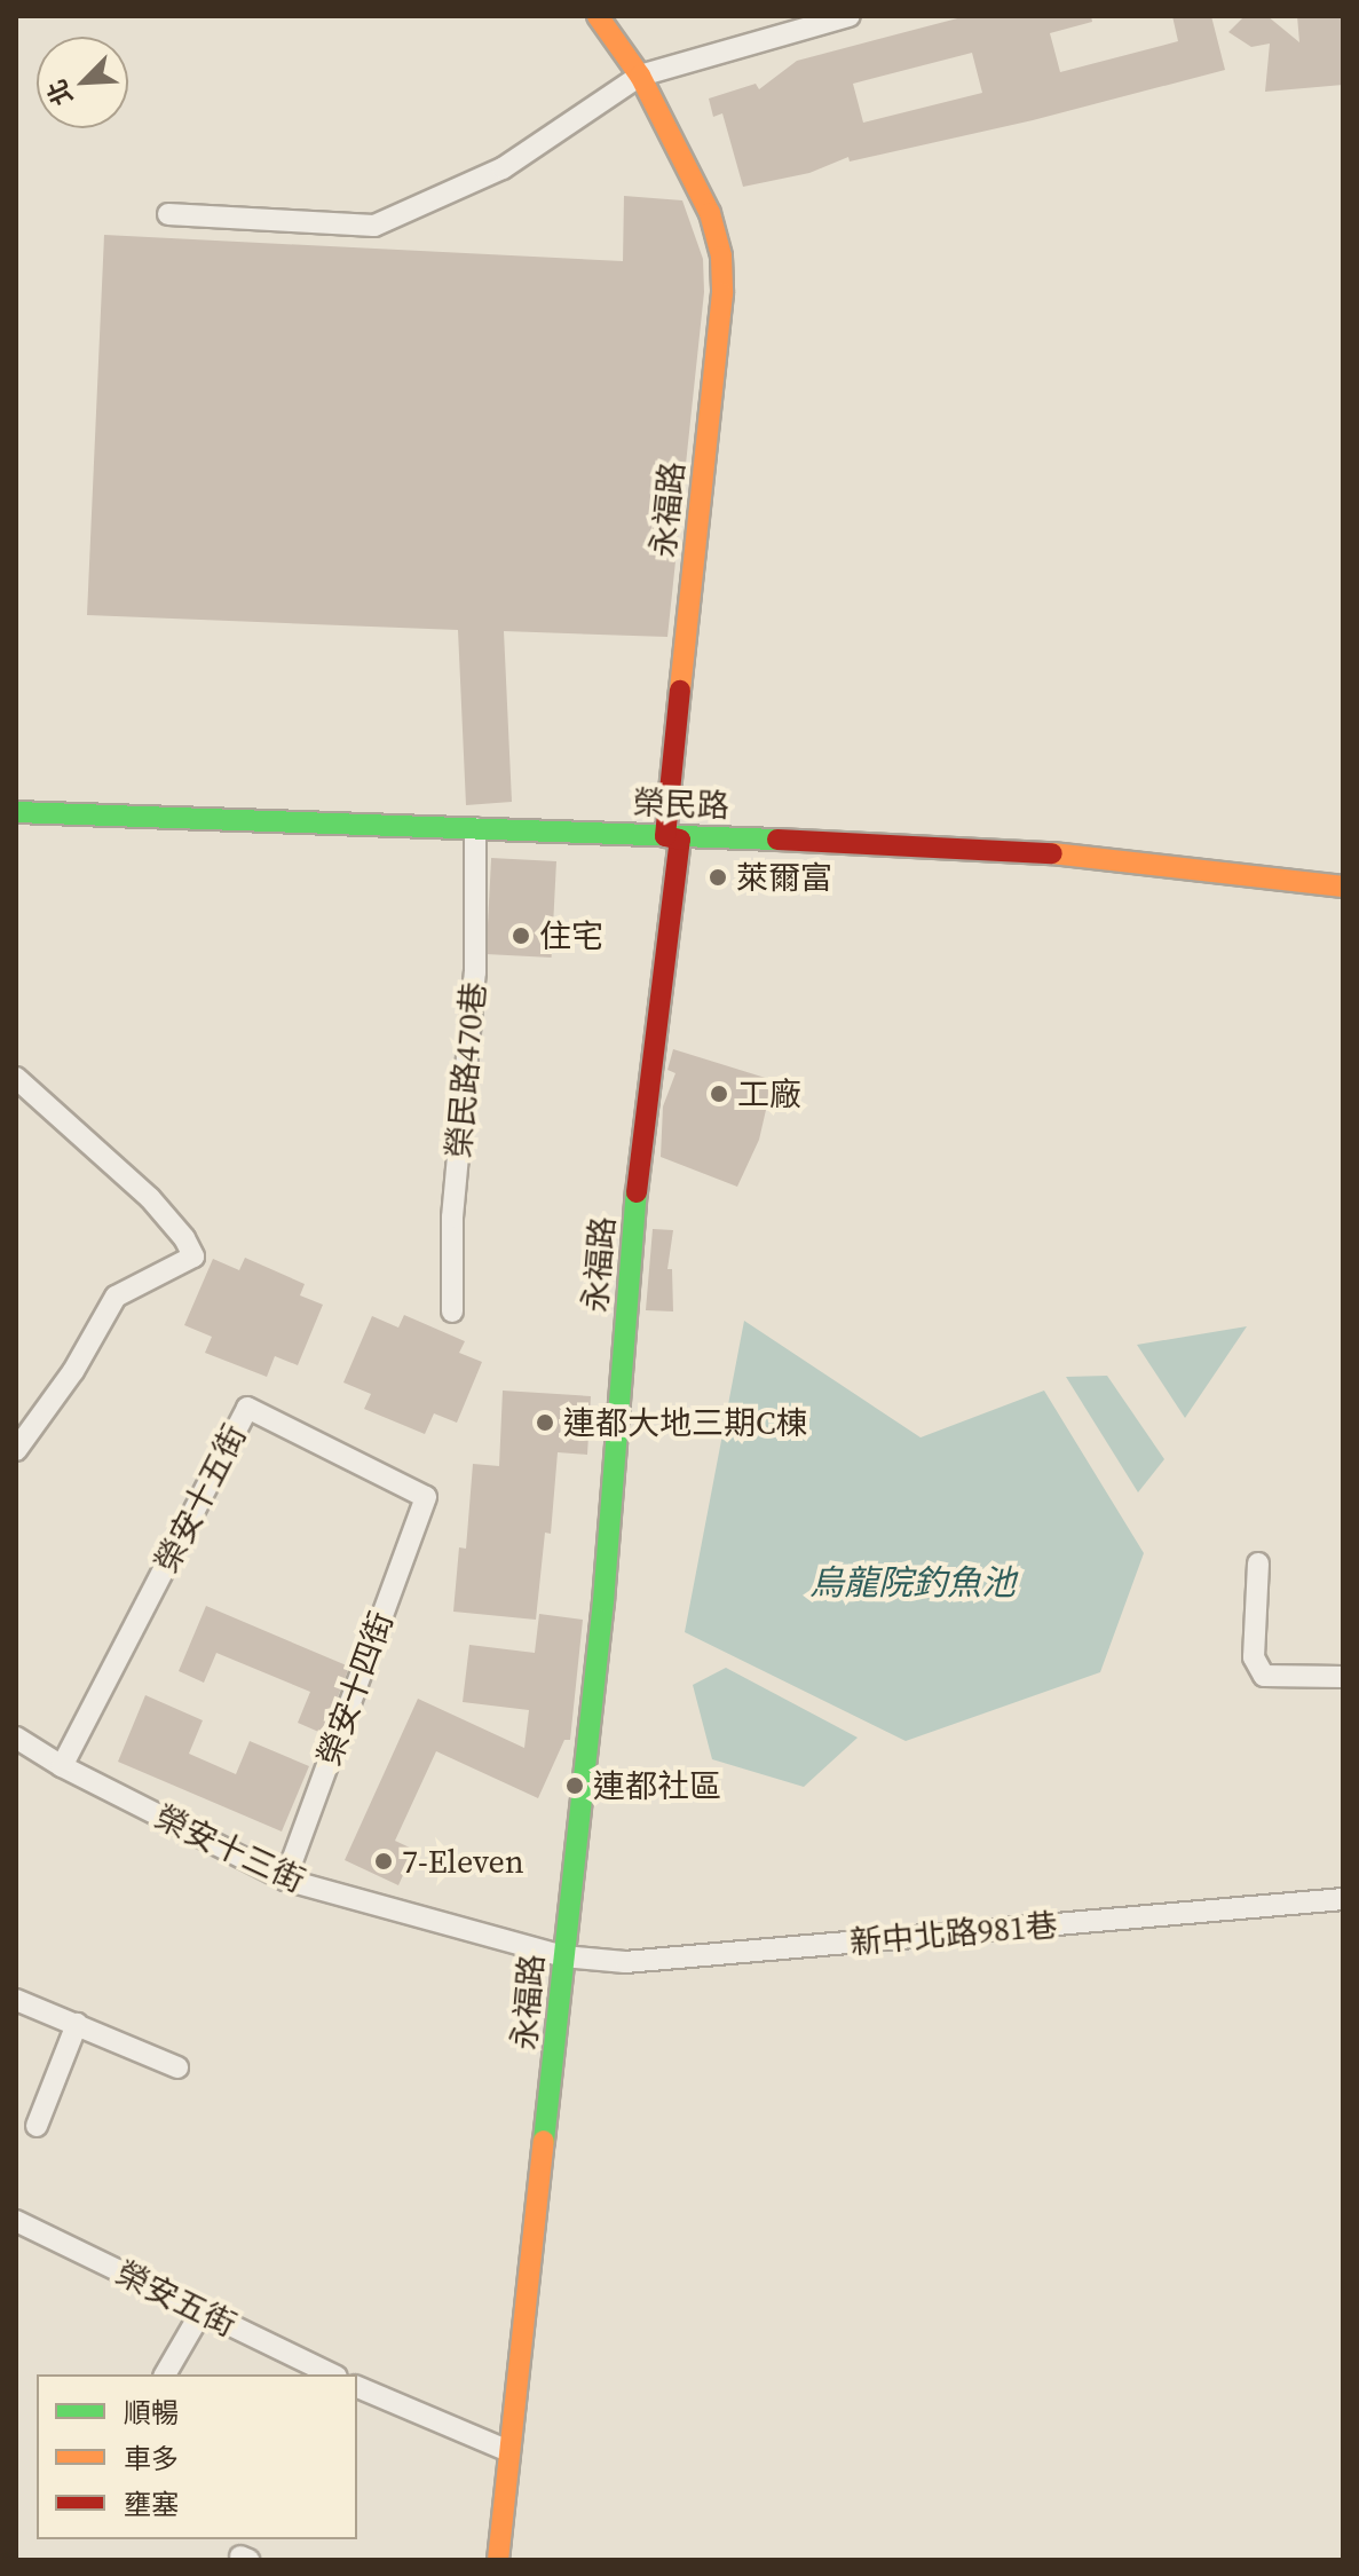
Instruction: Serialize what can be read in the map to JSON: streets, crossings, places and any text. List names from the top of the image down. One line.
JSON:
{"streets":{"street":["永福路","榮民路","榮民路470巷","榮安十五街","榮安十四街","榮安十三街","新中北路981巷","榮安五街"]},"crossings":[["永福路","榮民路"],["永福路","榮安十三街"],["永福路","新中北路981巷"],["榮民路","榮民路470巷"],["榮安十五街","榮安十四街"],["榮安十五街","榮安十三街"],["榮安十四街","榮安十三街"],["榮安十三街","新中北路981巷"]],"water":["烏龍院釣魚池"],"places":["萊爾富","住宅","工廠","連都大地三期C棟","連都社區","7-Eleven"],"legend":["順暢","車多","壅塞"],"north":"bottom left"}
